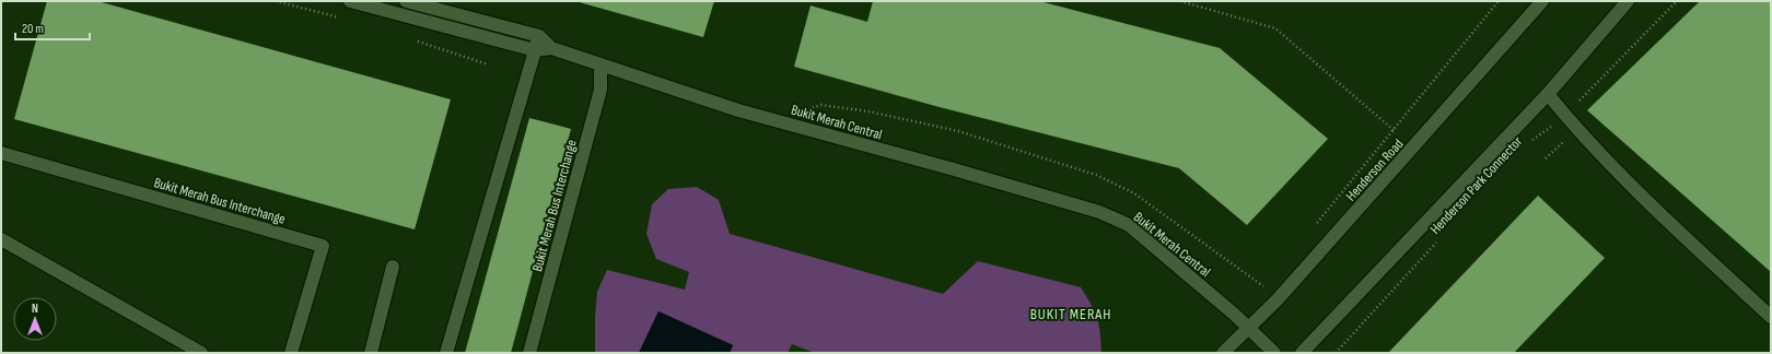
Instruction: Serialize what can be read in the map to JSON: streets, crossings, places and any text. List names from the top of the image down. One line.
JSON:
{"streets":{"street":["Bukit Merah Central","Henderson Road","Bukit Merah Bus Interchange"],"path":["Henderson Park Connector"]},"crossings":[["Bukit Merah Central","Henderson Road"],["Bukit Merah Central","Bukit Merah Bus Interchange"]],"districts":["BUKIT MERAH"],"scale_bar":"20 m","north":"top"}
